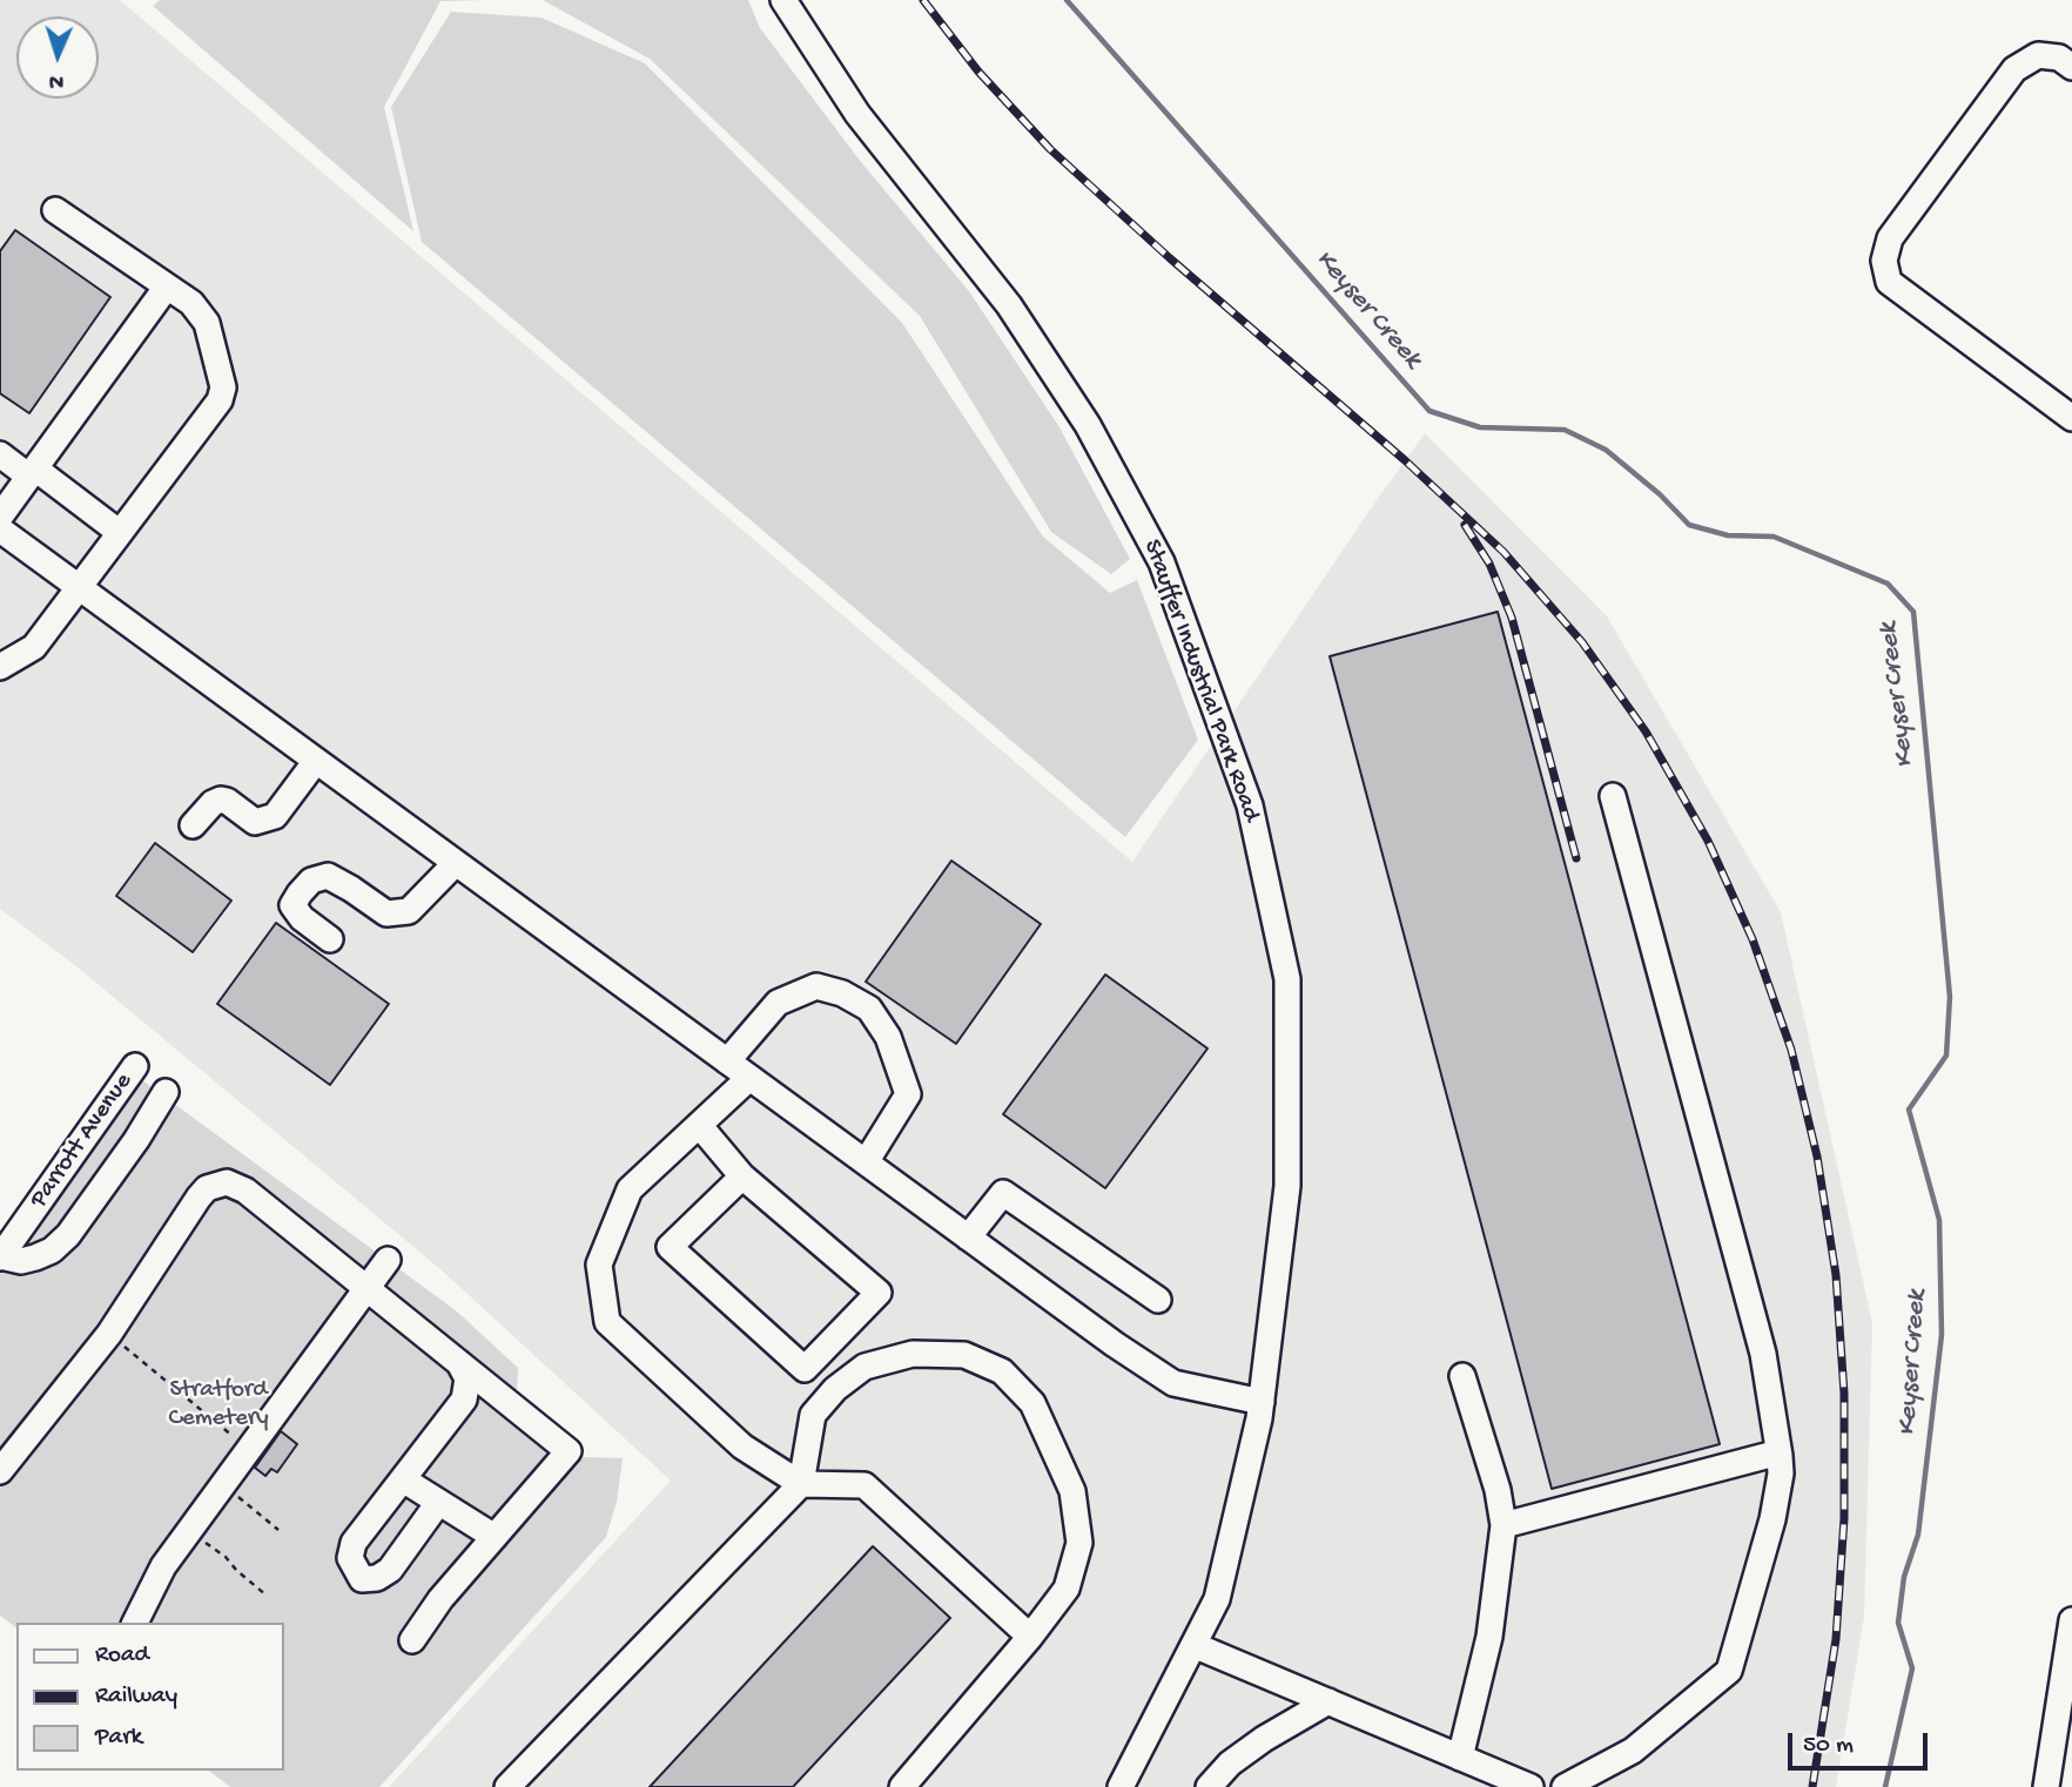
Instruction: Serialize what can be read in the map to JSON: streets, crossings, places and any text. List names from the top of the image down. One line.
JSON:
{"streets":{"street":["Stauffer Industrial Park Road","Parrott Avenue"]},"water":["Keyser Creek"],"parks":["Stratford Cemetery"],"legend":["Road","Railway","Park"],"scale_bar":"50 m","north":"bottom"}
